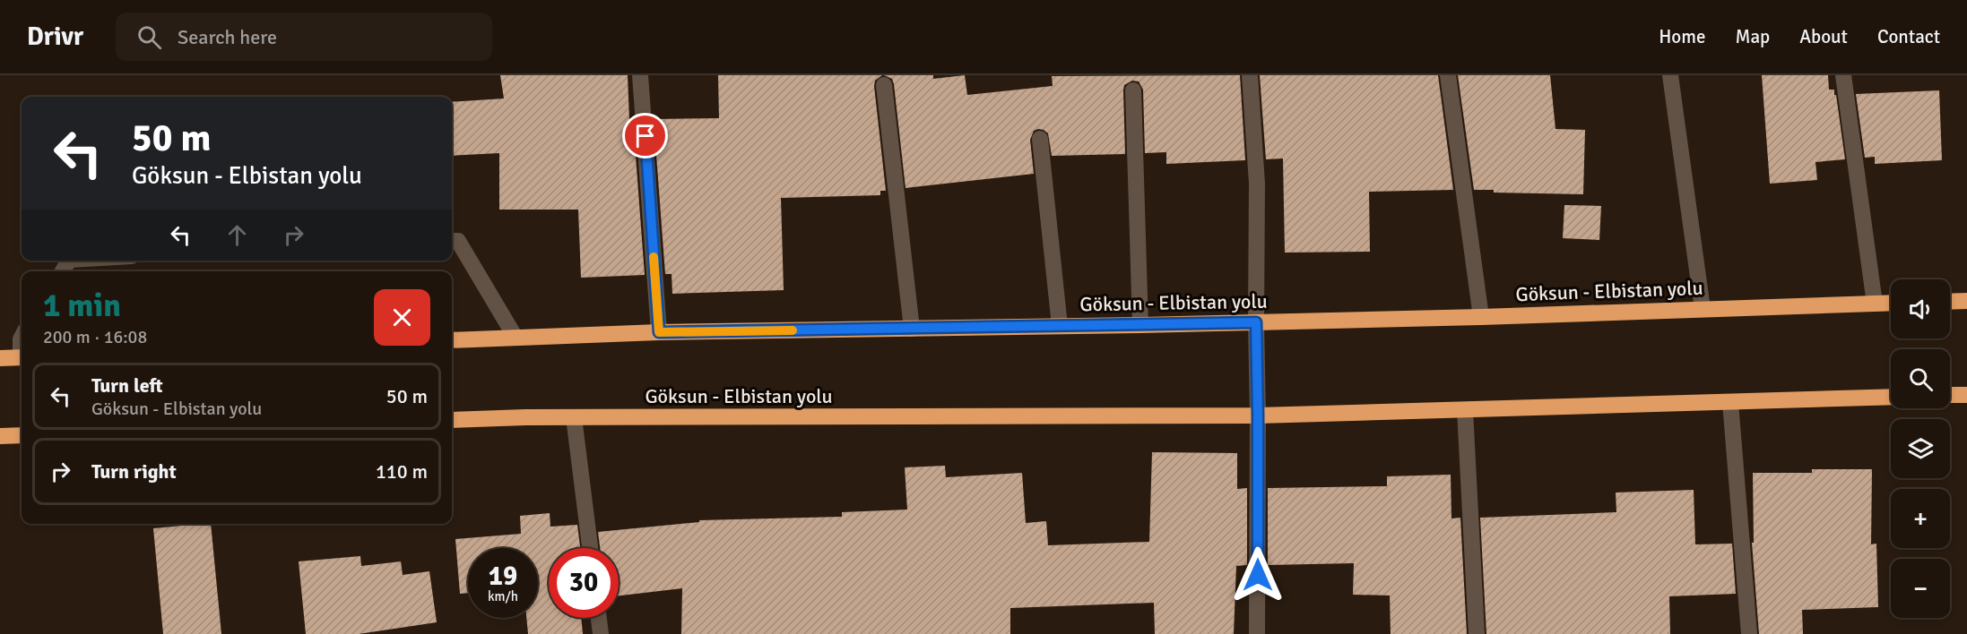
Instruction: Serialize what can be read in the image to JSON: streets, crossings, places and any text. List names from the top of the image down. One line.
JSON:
{"streets":{"highway":["Göksun - Elbistan yolu"]},"page":{"header":"Drivr","search":"Search here","nav":["Home","Map","About","Contact"],"turn":["50 m","Göksun - Elbistan yolu"],"heading":["1 min","200 m · 16:08"],"map_buttons":["+","−"],"list":[{"name":"Turn left","note":"Göksun - Elbistan yolu","value":"50 m"},{"name":"Turn right","value":"110 m"}],"speed":"19 km/h","limit":"30"}}
